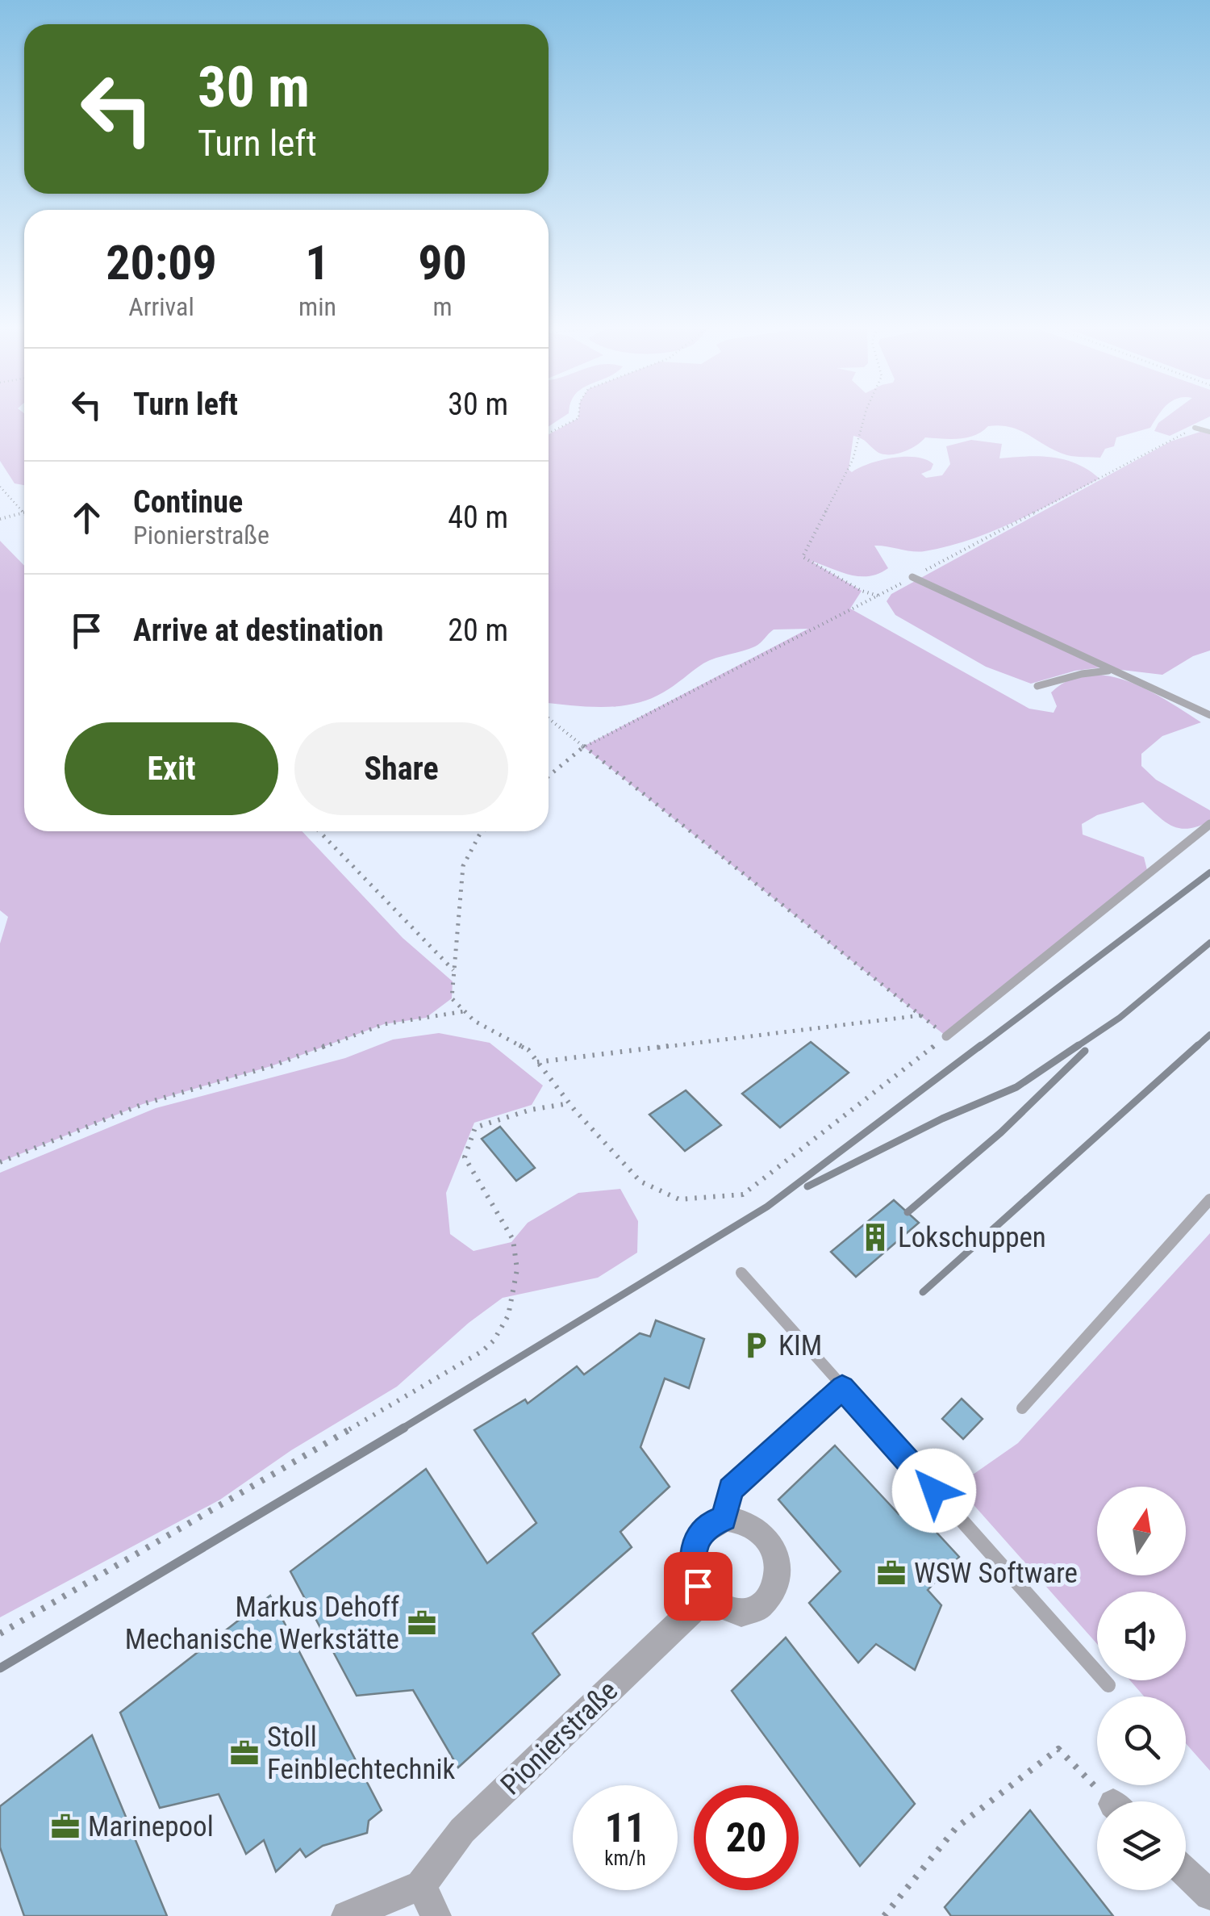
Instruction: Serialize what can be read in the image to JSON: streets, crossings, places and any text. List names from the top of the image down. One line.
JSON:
{"streets":{"street":["Pionierstraße"]},"places":{"building":["Lokschuppen"],"parking":["KIM"],"office":["WSW Software","Markus Dehoff Mechanische Werkstätte","Stoll Feinblechtechnik","Marinepool"]},"north":"top","page":{"turn":["30 m","Turn left"],"eta":["20:09","Arrival","1","min","90","m"],"list":[{"name":"Turn left","value":"30 m"},{"name":"Continue","note":"Pionierstraße","value":"40 m"},{"name":"Arrive at destination","value":"20 m"}],"buttons":["Exit","Share"],"speed":"11 km/h","limit":"20"}}
